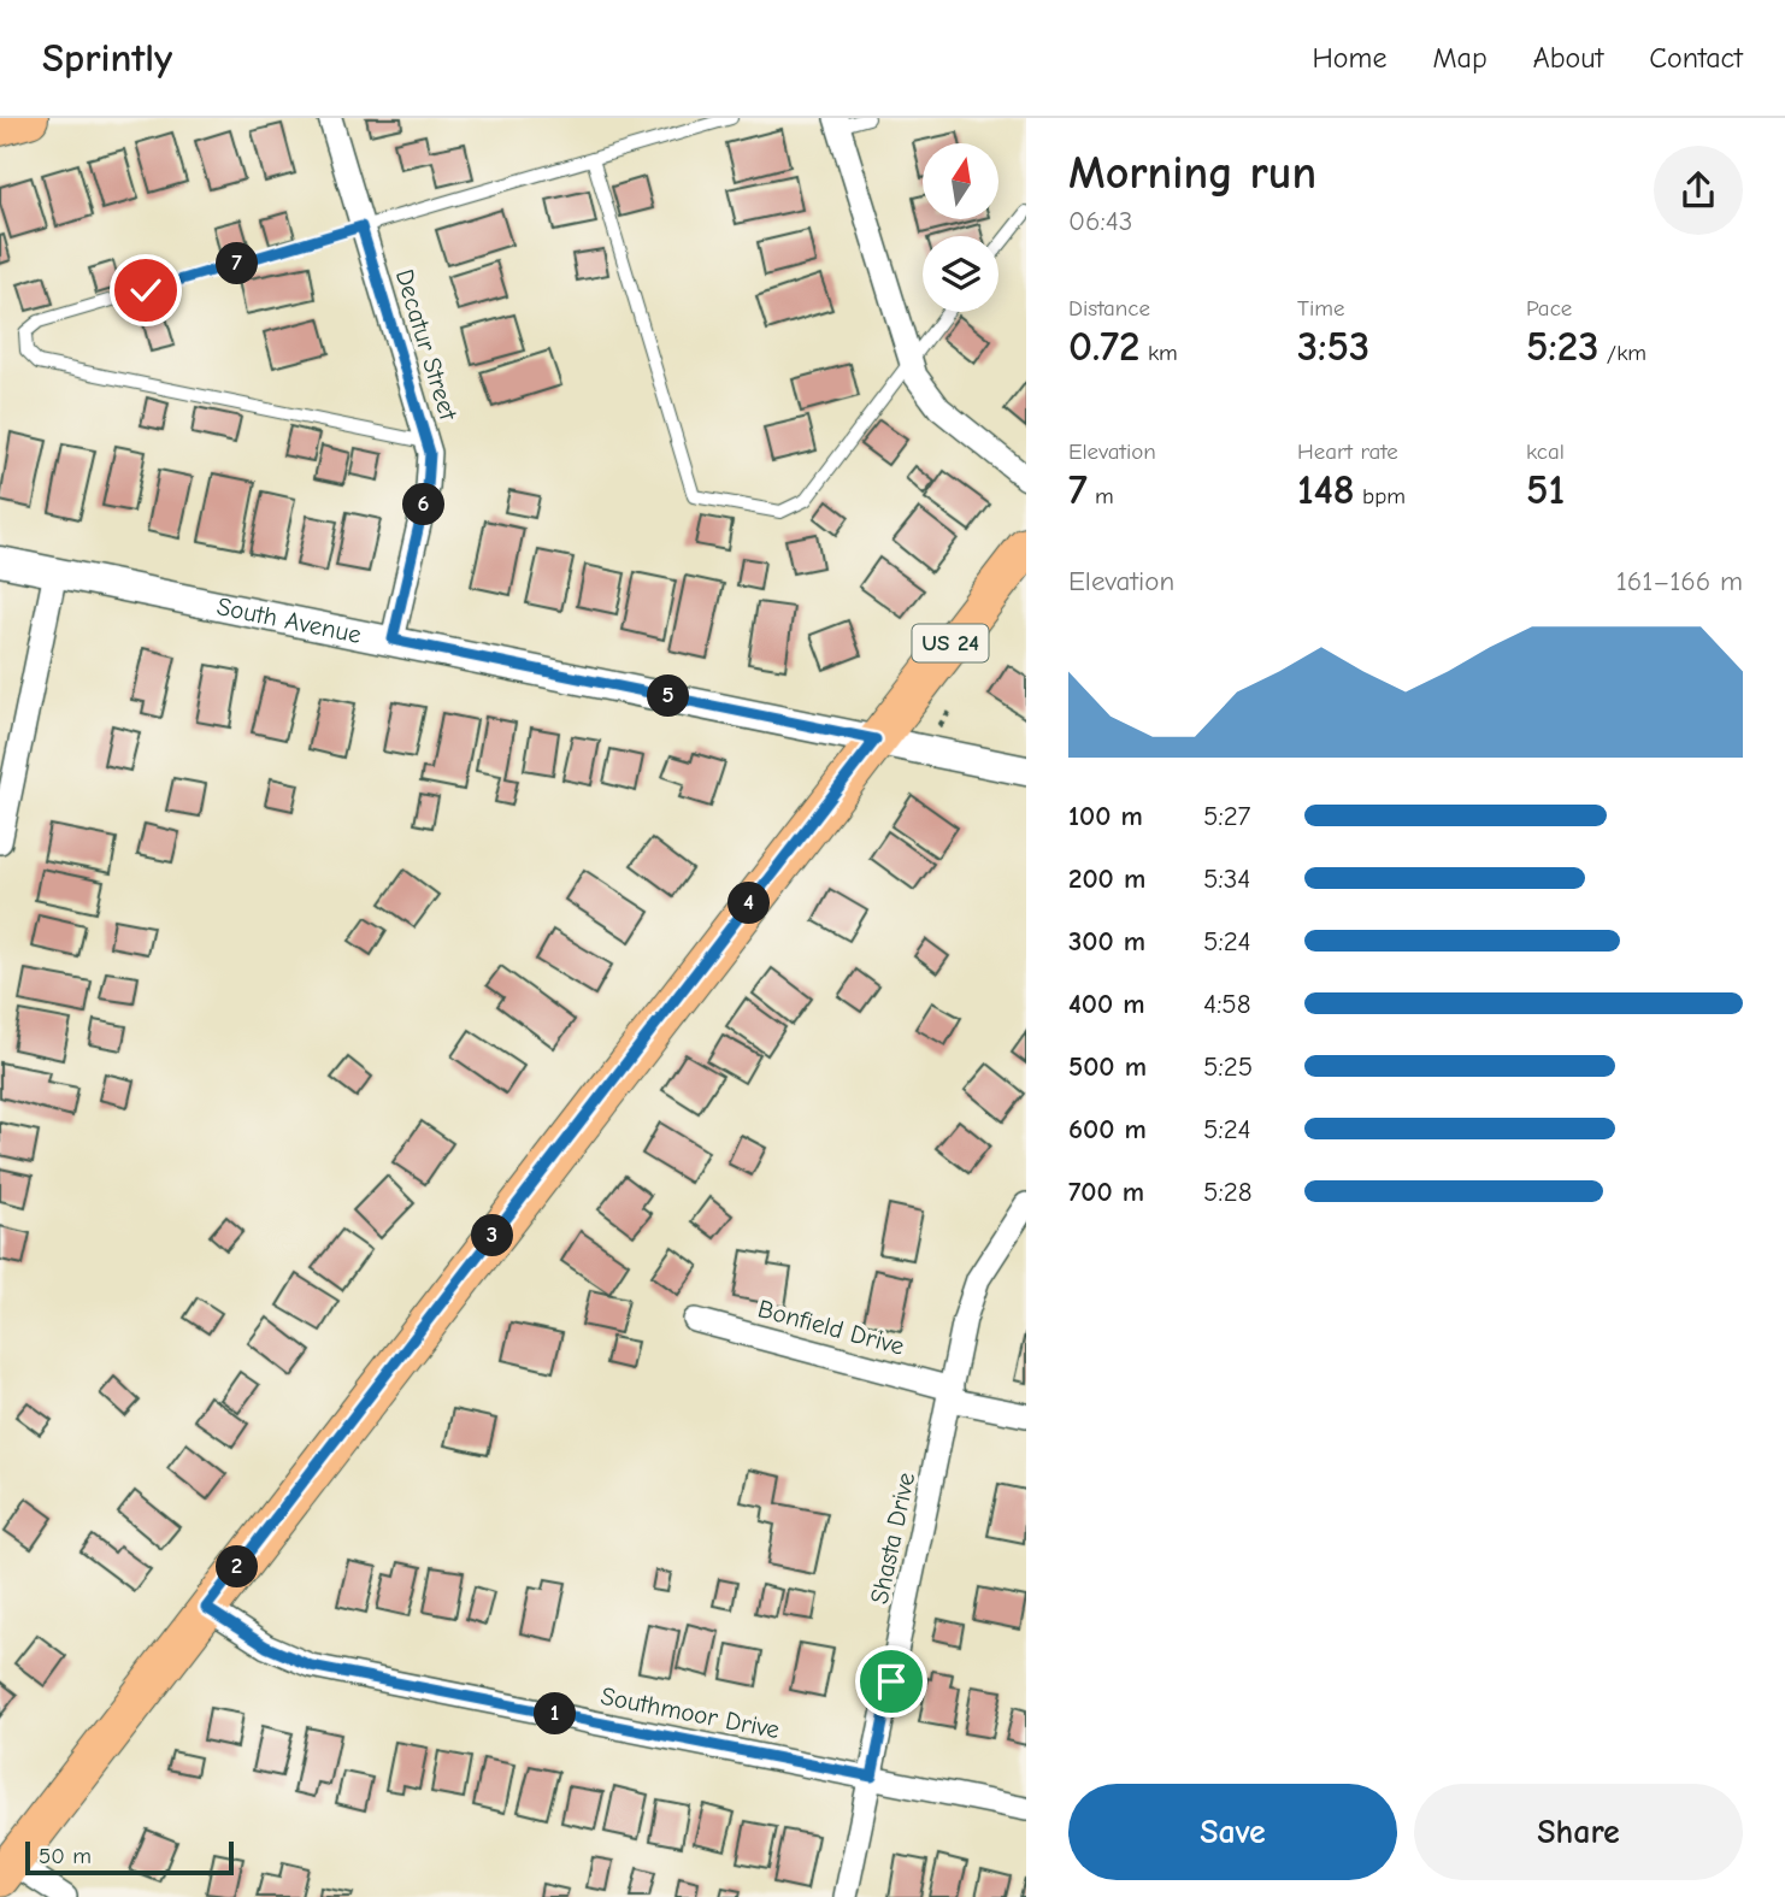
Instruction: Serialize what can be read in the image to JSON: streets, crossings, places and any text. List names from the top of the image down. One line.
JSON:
{"streets":{"main road":["US 24"],"street":["Decatur Street","South Avenue","Bonfield Drive","Shasta Drive","Southmoor Drive"]},"crossings":[["Decatur Street","South Avenue"],["South Avenue","US 24"],["US 24","Southmoor Drive"],["Bonfield Drive","Shasta Drive"],["Shasta Drive","Southmoor Drive"]],"scale_bar":"50 m","north":"top","page":{"header":"Sprintly","nav":["Home","Map","About","Contact"],"heading":["Morning run","06:43"],"pins":["7","6","5","4","3","2","1"],"stats":[["Distance","0.72 km"],["Time","3:53"],["Pace","5:23 /km"],["Elevation","7 m"],["Heart rate","148 bpm"],["kcal","51"]],"chart":["Elevation","161–166 m"],"list":[{"name":"100 m","note":"5:27"},{"name":"200 m","note":"5:34"},{"name":"300 m","note":"5:24"},{"name":"400 m","note":"4:58"},{"name":"500 m","note":"5:25"},{"name":"600 m","note":"5:24"},{"name":"700 m","note":"5:28"}],"buttons":["Save","Share"],"scale":"50 m"}}
